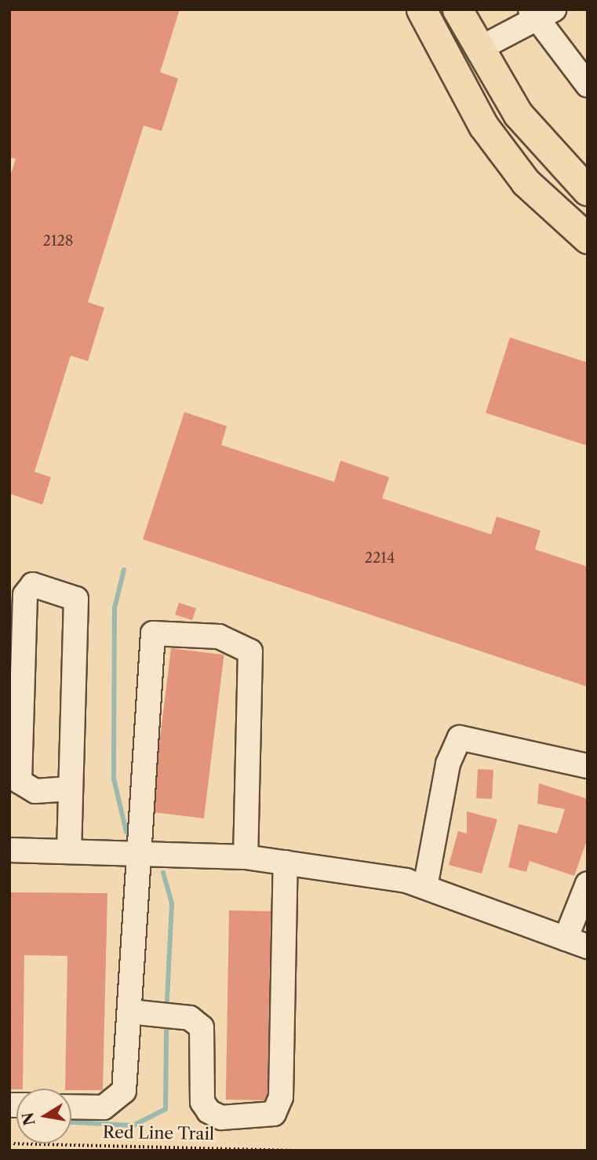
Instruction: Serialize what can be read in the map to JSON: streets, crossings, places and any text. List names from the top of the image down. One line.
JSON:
{"streets":{"path":["Red Line Trail"]},"house_numbers":["2128","2214"],"north":"left"}
